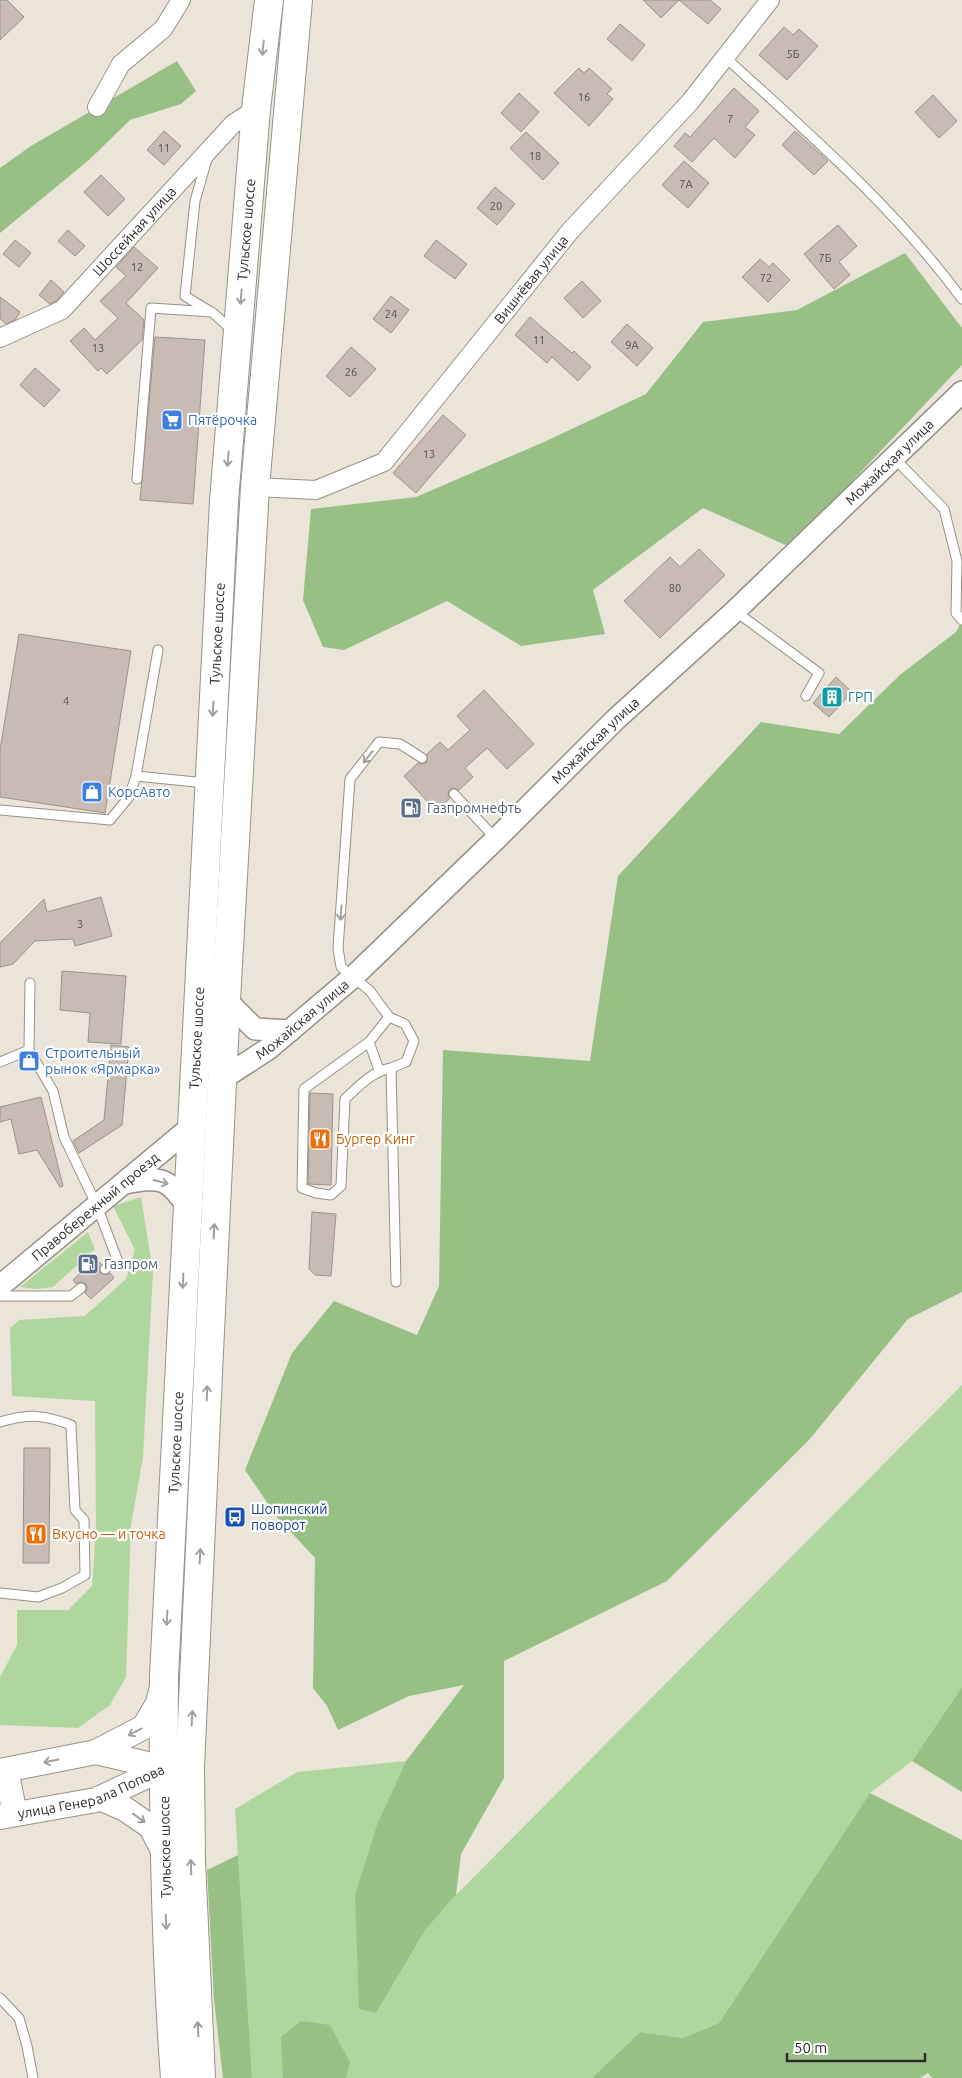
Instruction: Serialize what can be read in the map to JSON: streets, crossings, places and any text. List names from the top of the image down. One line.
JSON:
{"streets":{"main road":["Тульское шоссе","улица Генерала Попова"],"street":["Шоссейная улица","Вишнёвая улица","Можайская улица","Правобережный проезд"]},"crossings":[["Тульское шоссе","Шоссейная улица"],["Тульское шоссе","Вишнёвая улица"],["Тульское шоссе","Можайская улица"],["Тульское шоссе","Правобережный проезд"],["Тульское шоссе","улица Генерала Попова"]],"places":{"supermarket":["Пятёрочка"],"building":["ГРП"],"shop":["КорсАвто","Строительный рынок «Ярмарка»"],"fuel station":["Газпромнефть","Газпром"],"restaurant":["Бургер Кинг","Вкусно — и точка"],"bus stop":["Шопинский поворот"]},"house_numbers":["5Б","16","7","11","18","7А","20","7Б","12","72","24","11","9А","13","26","13","80","4","3"],"scale_bar":"50 m"}
